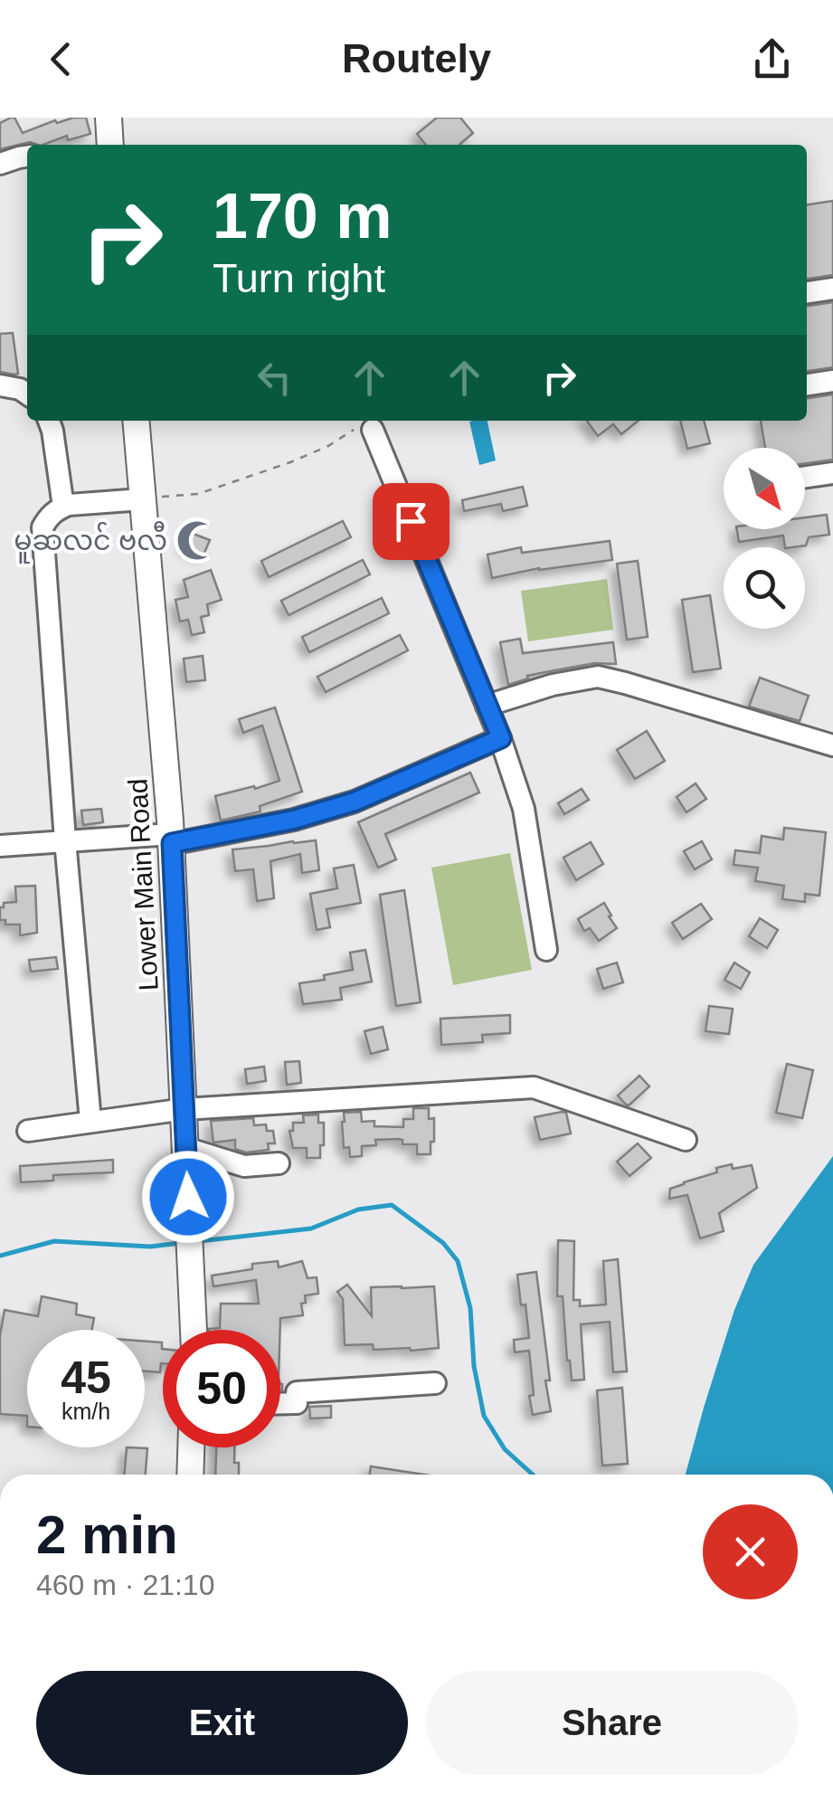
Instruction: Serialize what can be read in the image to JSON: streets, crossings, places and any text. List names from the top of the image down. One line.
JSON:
{"streets":{"main road":["Lower Main Road"]},"places":{"mosque":["မူဆလင် ဗလီ"]},"north":"bottom right","page":{"header":"Routely","turn":["170 m","Turn right"],"speed":"45 km/h","limit":"50","heading":["2 min","460 m · 21:10"],"buttons":["Exit","Share"]}}
